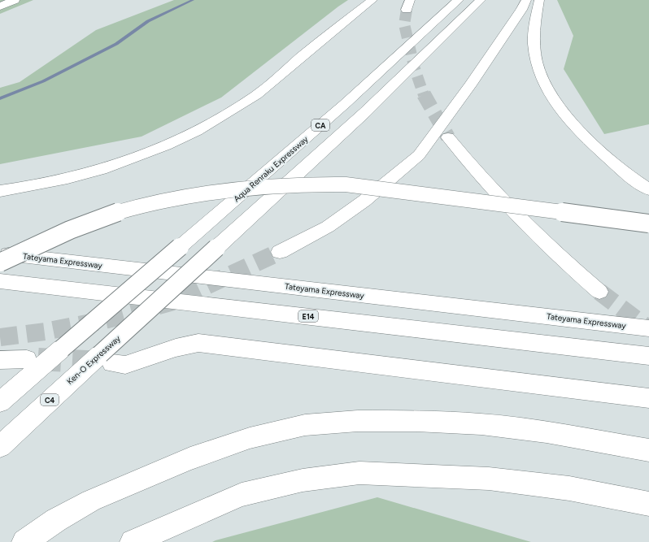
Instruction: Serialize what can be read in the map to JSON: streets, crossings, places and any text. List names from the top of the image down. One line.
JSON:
{"streets":{"main road":["CA","Aqua Renraku Expressway","Tateyama Expressway","E14","Ken-O Expressway","C4"]},"crossings":[["CA","Ken-O Expressway"]]}
